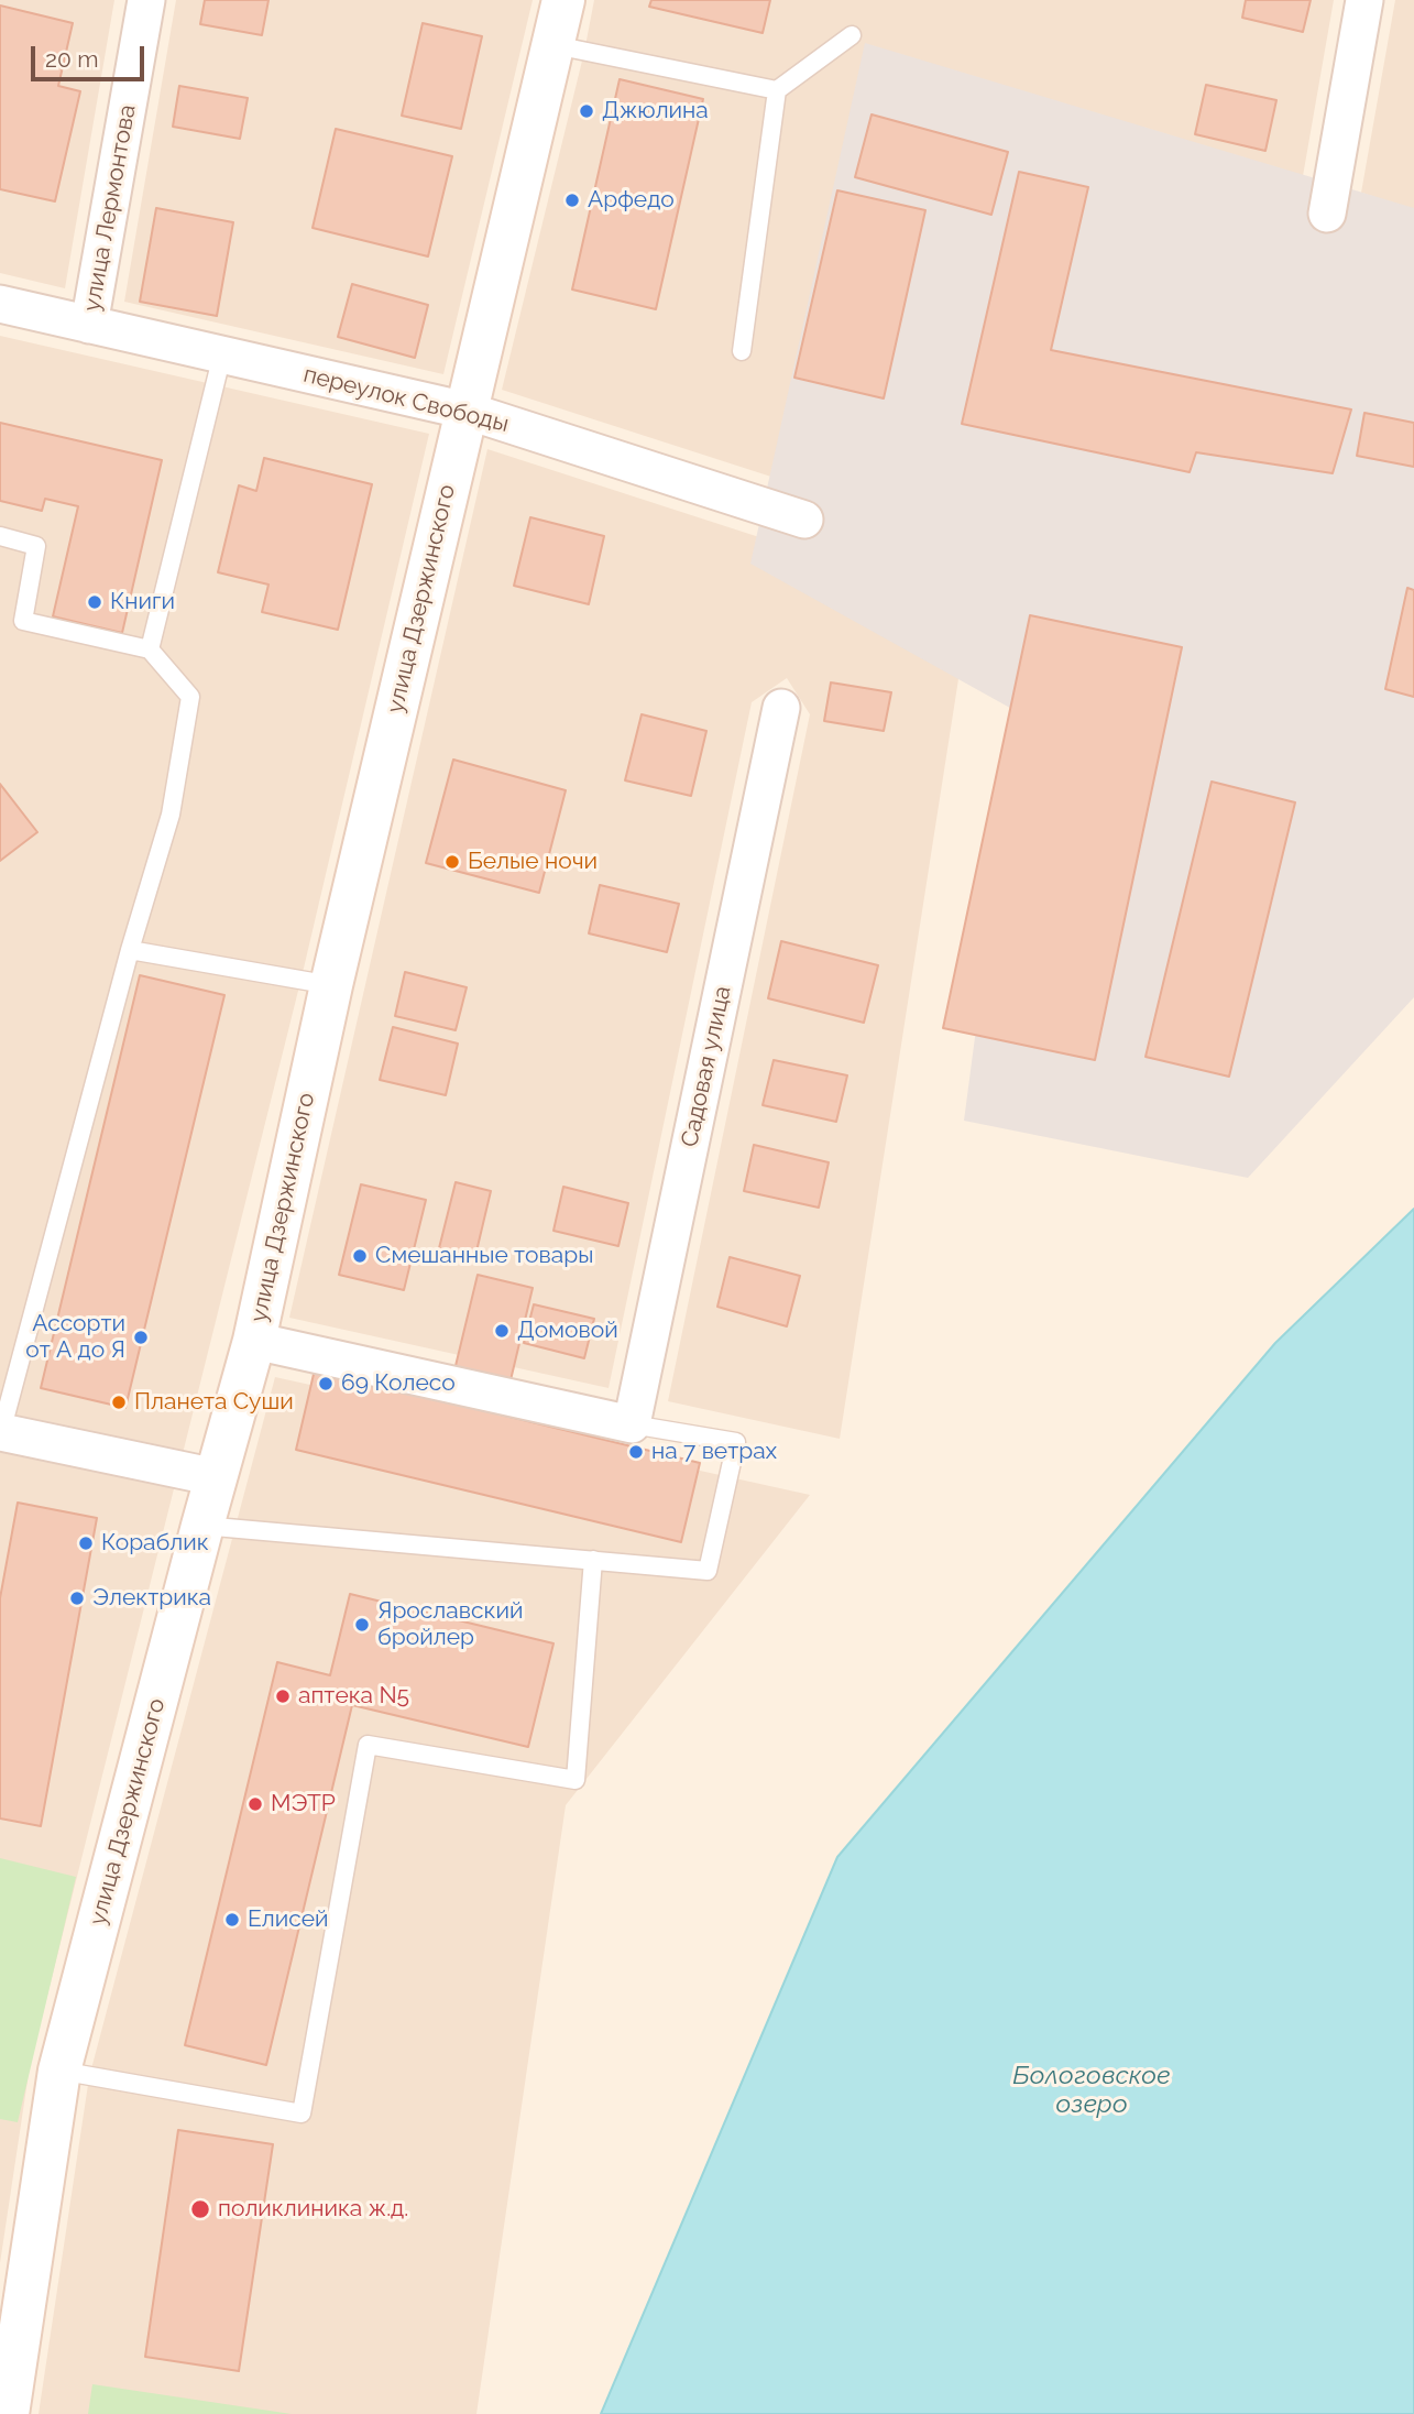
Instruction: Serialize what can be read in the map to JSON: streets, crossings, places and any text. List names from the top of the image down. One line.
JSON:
{"streets":{"main road":["улица Дзержинского"],"street":["улица Лермонтова","переулок Свободы","Садовая улица"]},"crossings":[["улица Лермонтова","переулок Свободы"],["переулок Свободы","улица Дзержинского"]],"water":["Бологовское озеро"],"places":["Джюлина","Арфедо","Книги","Белые ночи","Смешанные товары","Домовой","Ассорти от А до Я","69 Колесо","Планета Суши","на 7 ветрах","Кораблик","Электрика","Ярославский бройлер","аптека N5","МЭТР","Елисей","поликлиника ж.д."],"scale_bar":"20 m"}
